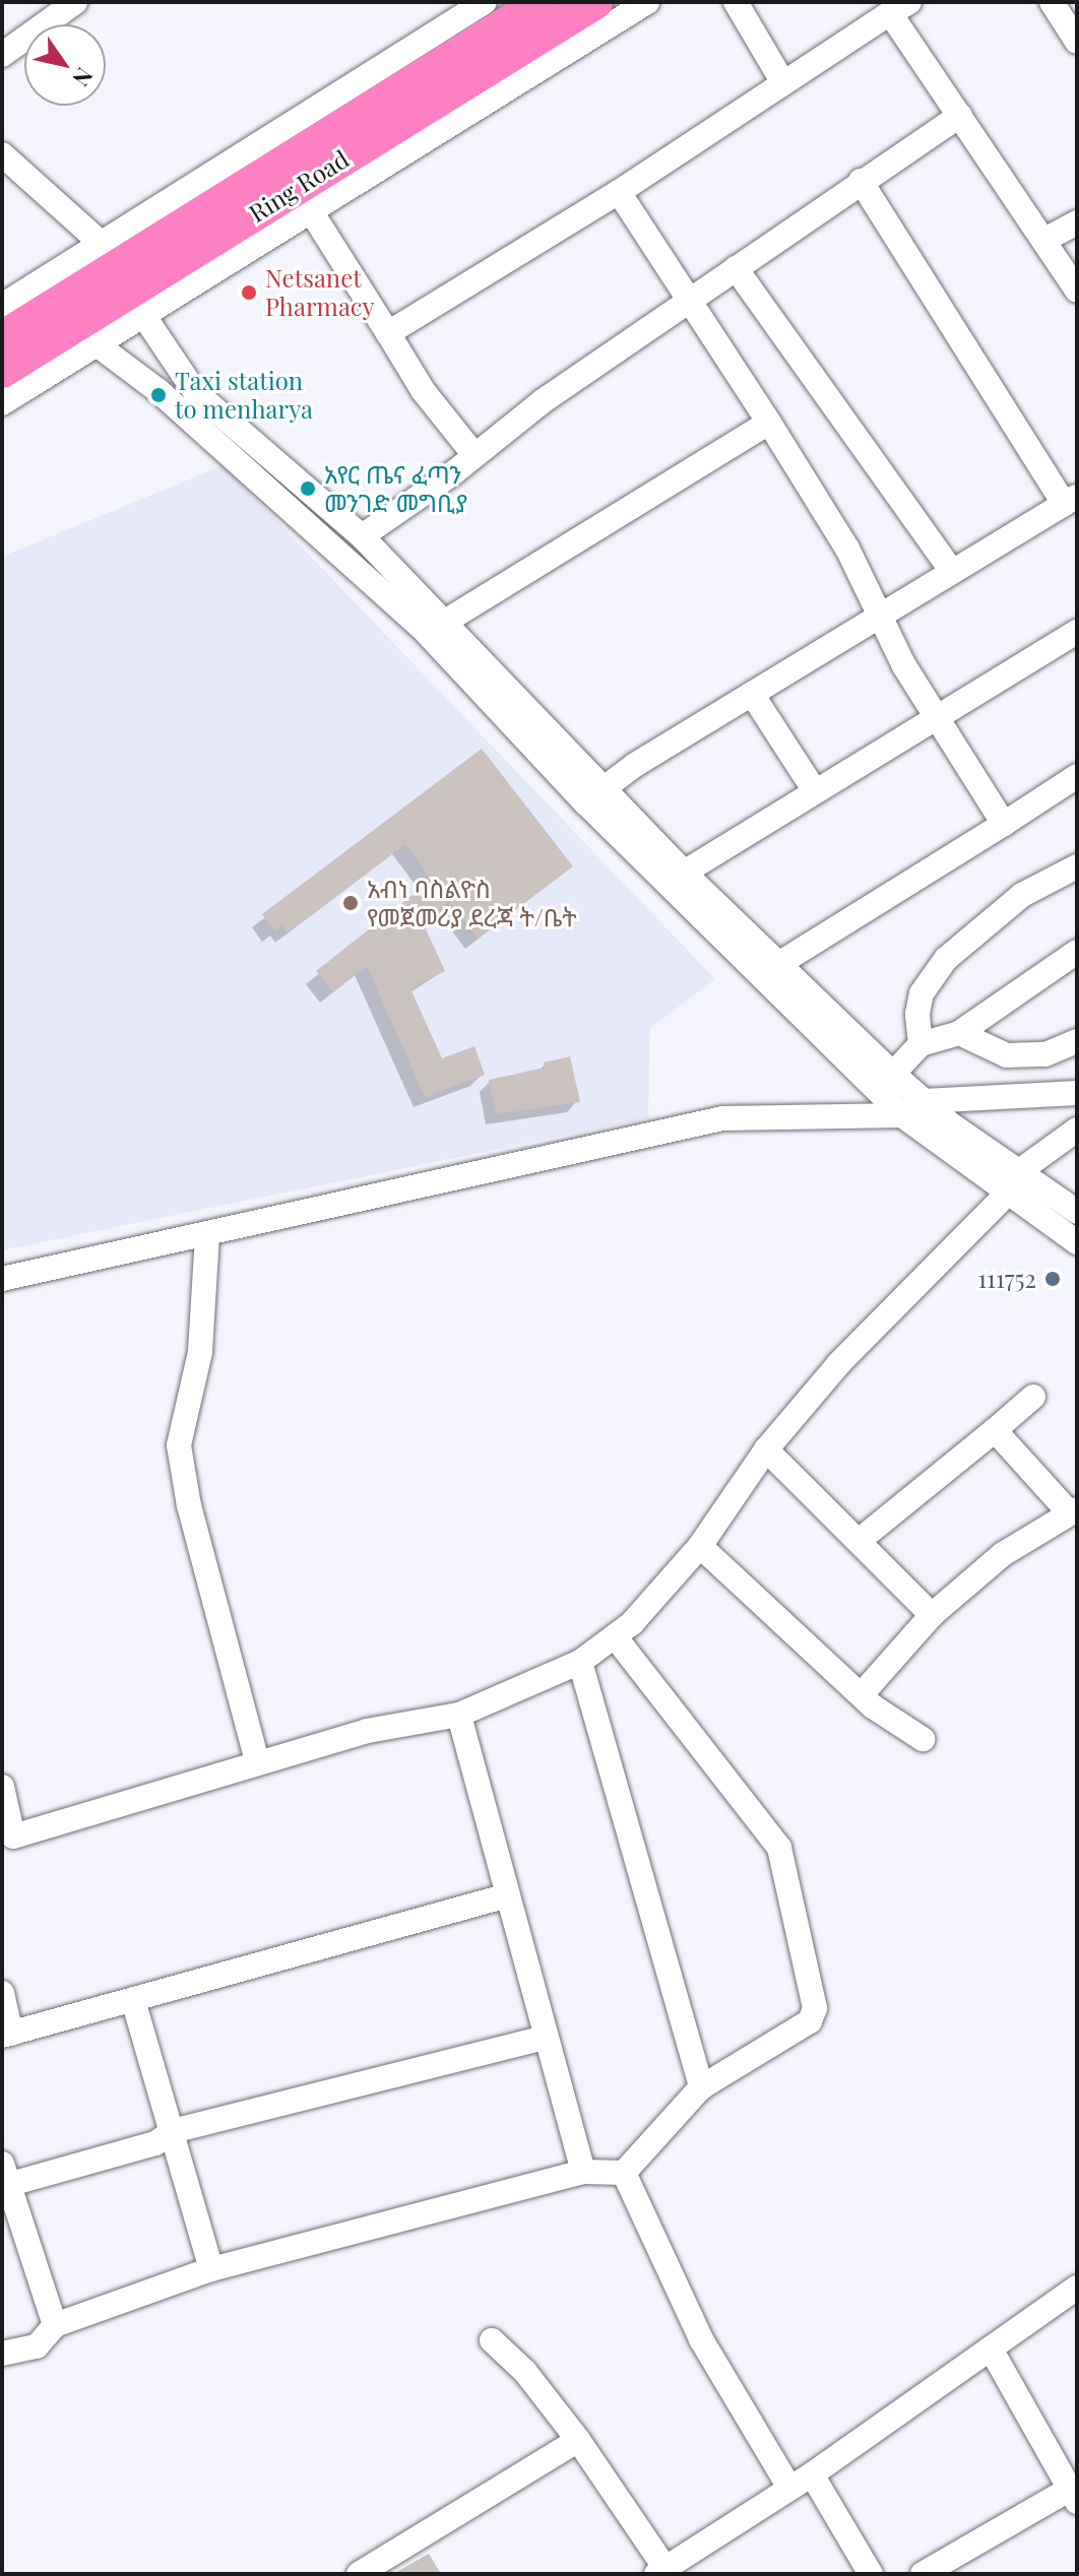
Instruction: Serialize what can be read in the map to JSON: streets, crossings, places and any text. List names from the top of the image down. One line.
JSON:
{"streets":{"highway":["Ring Road"]},"places":["Netsanet Pharmacy","Taxi station to menharya","አየር ጤና ፈጣን መንገድ መግቢያ","አብነ ባስልዮስ የመጀመሪያ ደረጃ ት/ቤት","111752"],"north":"bottom right"}
